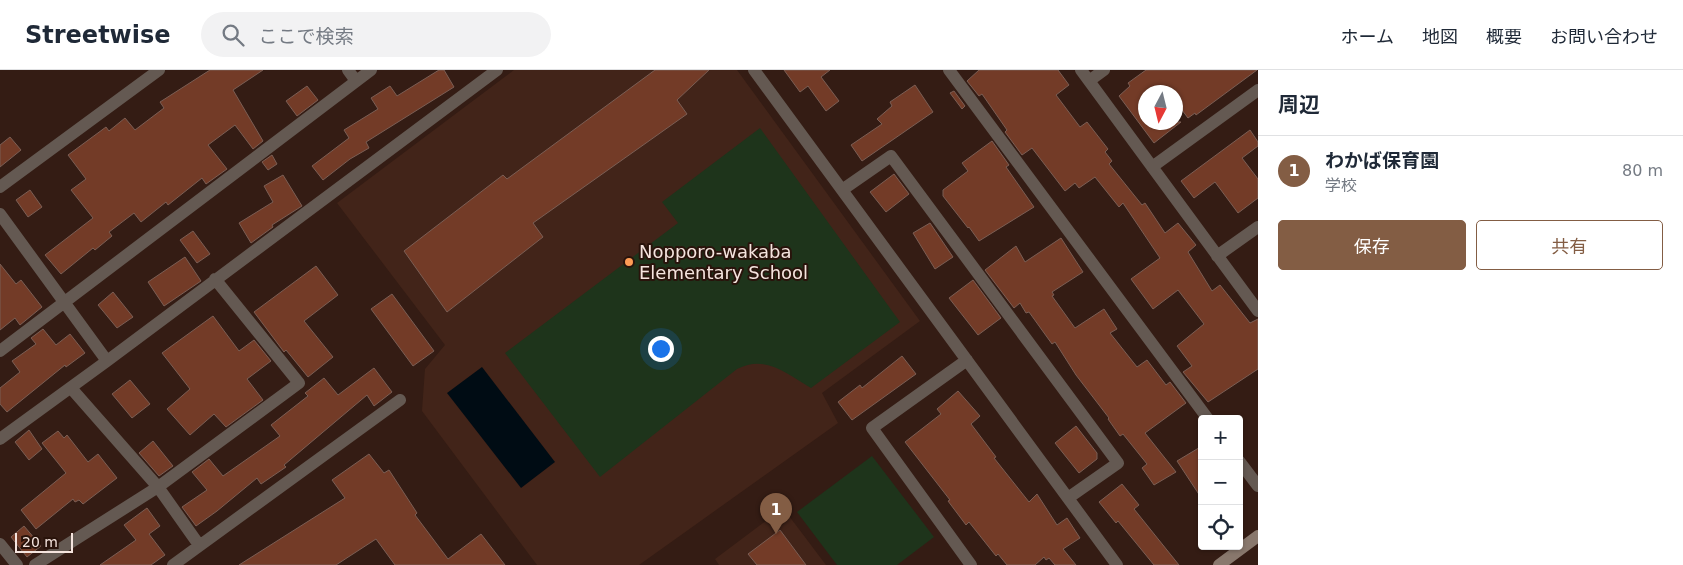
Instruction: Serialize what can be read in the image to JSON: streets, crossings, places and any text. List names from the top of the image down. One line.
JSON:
{"places":["Nopporo-wakaba Elementary School"],"scale_bar":"20 m","north":"bottom","page":{"header":"Streetwise","search":"ここで検索","nav":["ホーム","地図","概要","お問い合わせ"],"heading":"周辺","list":[{"mark":"1","name":"わかば保育園","note":"学校","value":"80 m"}],"buttons":["保存","共有"],"map_buttons":["+","−"],"pins":"1","scale":"20 m"}}
